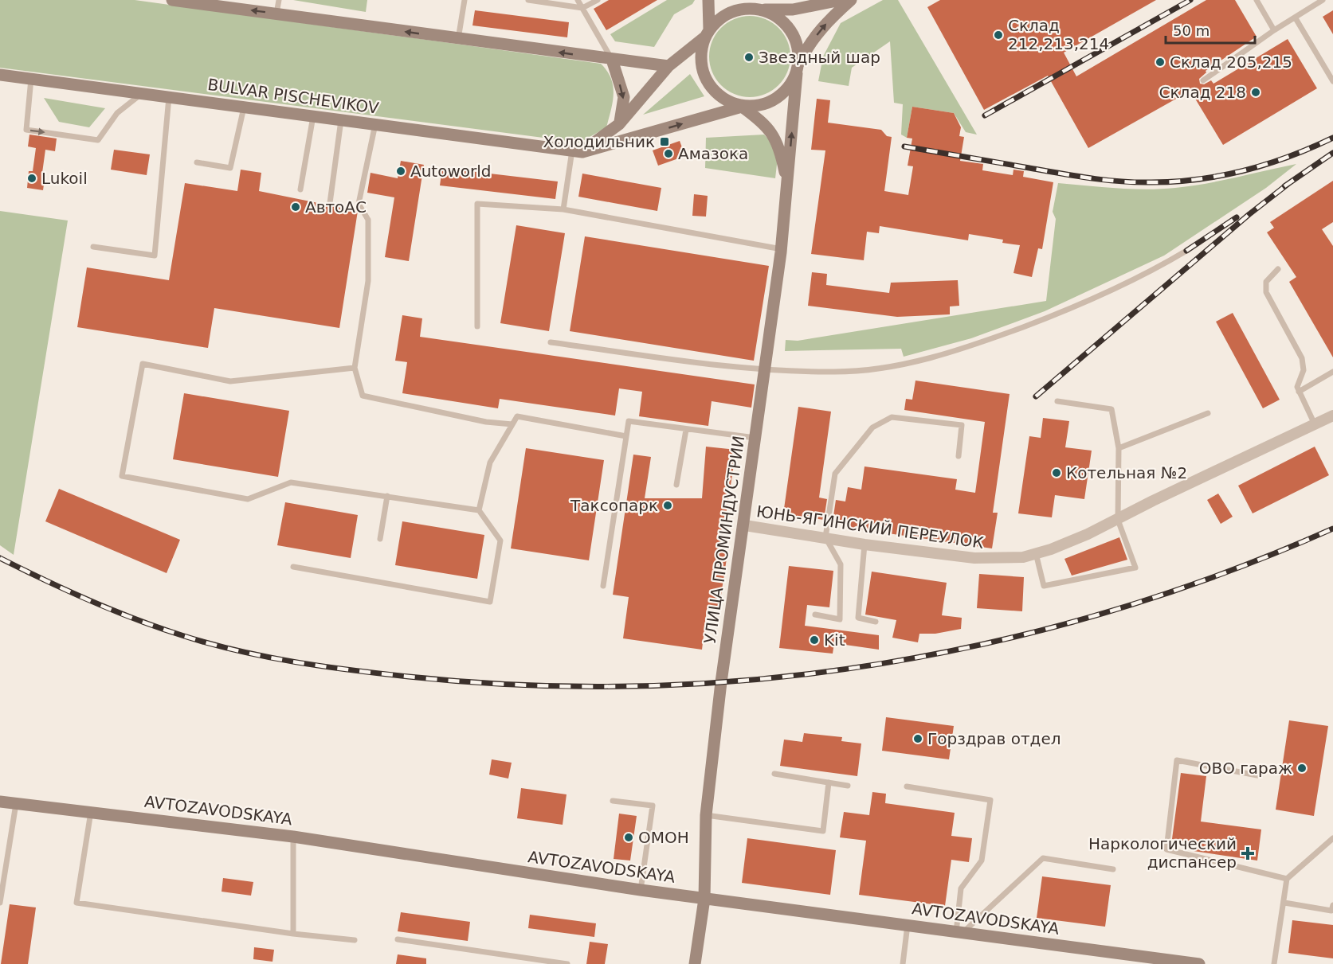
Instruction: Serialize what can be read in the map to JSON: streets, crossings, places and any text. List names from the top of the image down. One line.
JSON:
{"streets":{"main road":["BULVAR PISCHEVIKOV","УЛИЦА ПРОМИНДУСТРИИ","AVTOZAVODSKAYA"],"street":["ЮНЬ-ЯГИНСКИЙ ПЕРЕУЛОК"]},"crossings":[["BULVAR PISCHEVIKOV","УЛИЦА ПРОМИНДУСТРИИ"],["ЮНЬ-ЯГИНСКИЙ ПЕРЕУЛОК","УЛИЦА ПРОМИНДУСТРИИ"],["УЛИЦА ПРОМИНДУСТРИИ","AVTOZAVODSKAYA"]],"places":{"other":["Склад 212,213,214","Звездный шар","Склад 205,215","Склад 218","Амазока","Autoworld","Lukoil","АвтоАС","Котельная №2","Таксопарк","Kit","Горздрав отдел","ОВО гараж","ОМОН"],"transit":["Холодильник"],"health":["Наркологический диспансер"]},"scale_bar":"50 m"}
